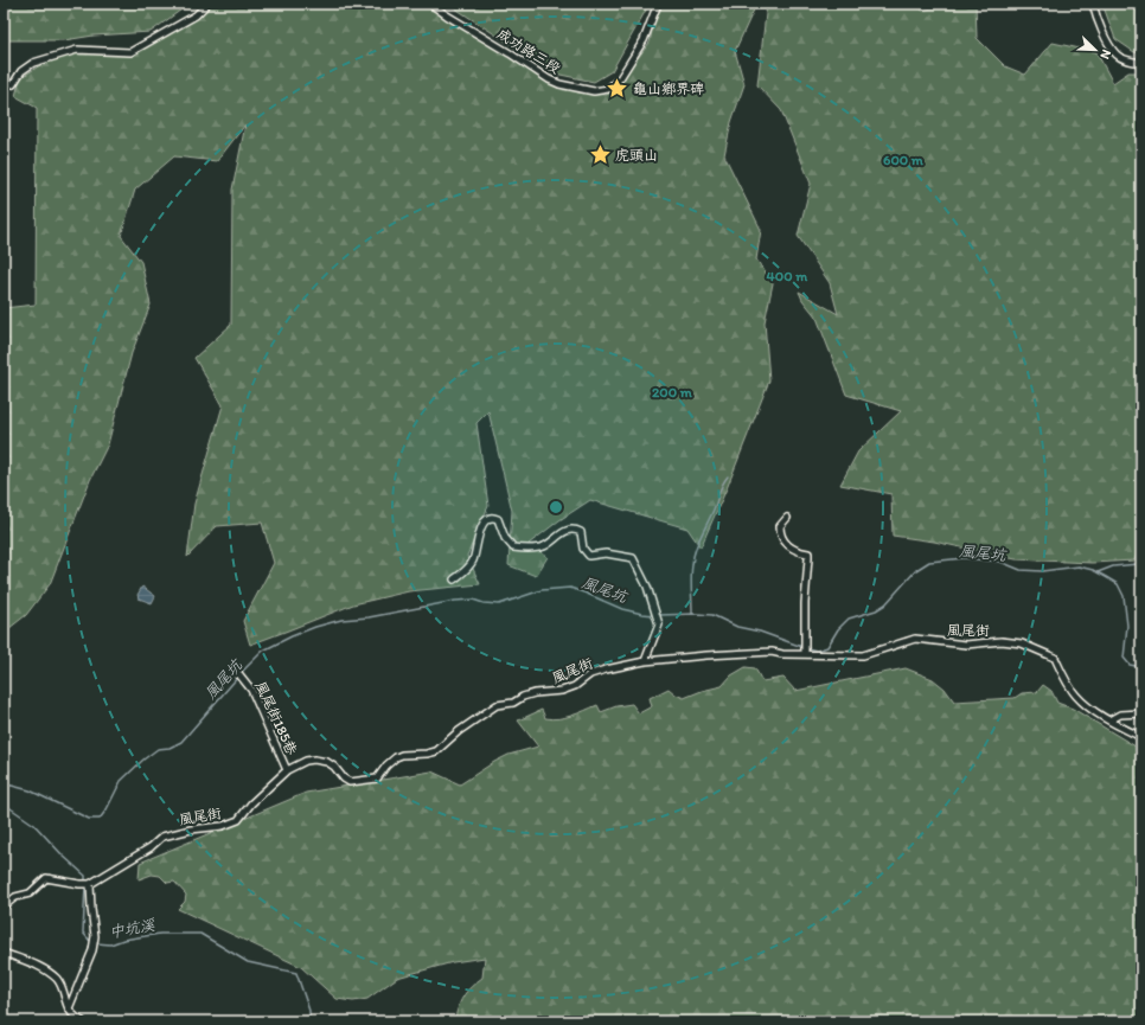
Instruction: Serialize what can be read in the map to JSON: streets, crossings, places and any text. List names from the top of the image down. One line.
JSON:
{"streets":{"street":["成功路三段","風尾街","風尾街185巷"]},"crossings":[["風尾街","風尾街185巷"]],"water":["風尾坑","中坑溪"],"places":{"place":["龜山鄉界碑","虎頭山"]},"north":"bottom right","rings":["600 m","400 m","200 m"]}
